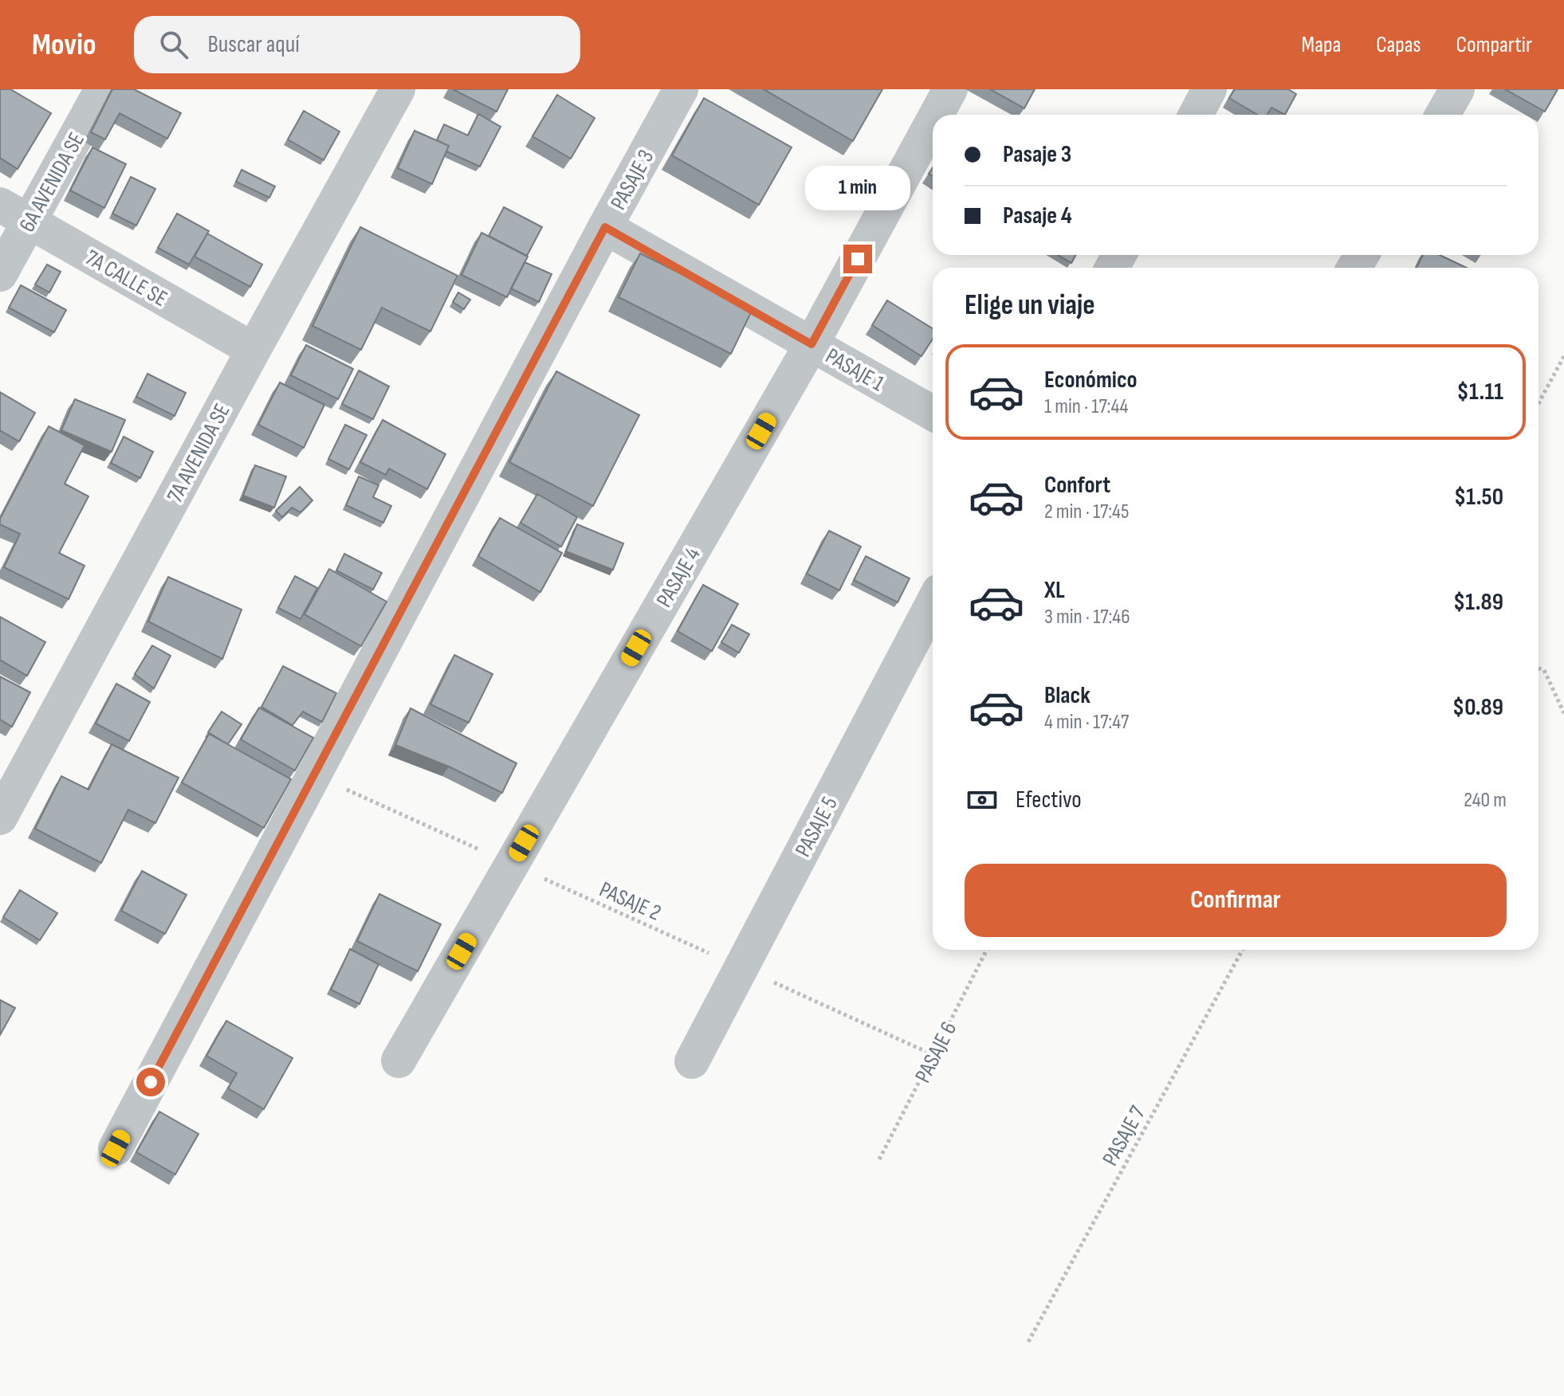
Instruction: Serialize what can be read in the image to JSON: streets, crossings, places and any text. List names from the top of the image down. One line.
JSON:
{"streets":{"street":["PASAJE 3","6A AVENIDA SE","7A CALLE SE","PASAJE 1","7A AVENIDA SE","PASAJE 4","PASAJE 5"],"path":["PASAJE 2","PASAJE 6","PASAJE 7"]},"crossings":[["PASAJE 3","PASAJE 1"],["PASAJE 3","PASAJE 2"],["6A AVENIDA SE","7A CALLE SE"],["7A CALLE SE","7A AVENIDA SE"],["PASAJE 1","PASAJE 4"],["PASAJE 4","PASAJE 2"],["PASAJE 5","PASAJE 2"],["PASAJE 2","PASAJE 6"]],"page":{"header":"Movio","search":"Buscar aquí","nav":["Mapa","Capas","Compartir"],"banner":["Pasaje 3","Pasaje 4"],"bubble":"1 min","heading":"Elige un viaje","list":[{"name":"Económico","note":"1 min · 17:44","value":"$1.11"},{"name":"Confort","note":"2 min · 17:45","value":"$1.50"},{"name":"XL","note":"3 min · 17:46","value":"$1.89"},{"name":"Black","note":"4 min · 17:47","value":"$0.89"}],"pay":["Efectivo","240 m"],"buttons":"Confirmar"}}
